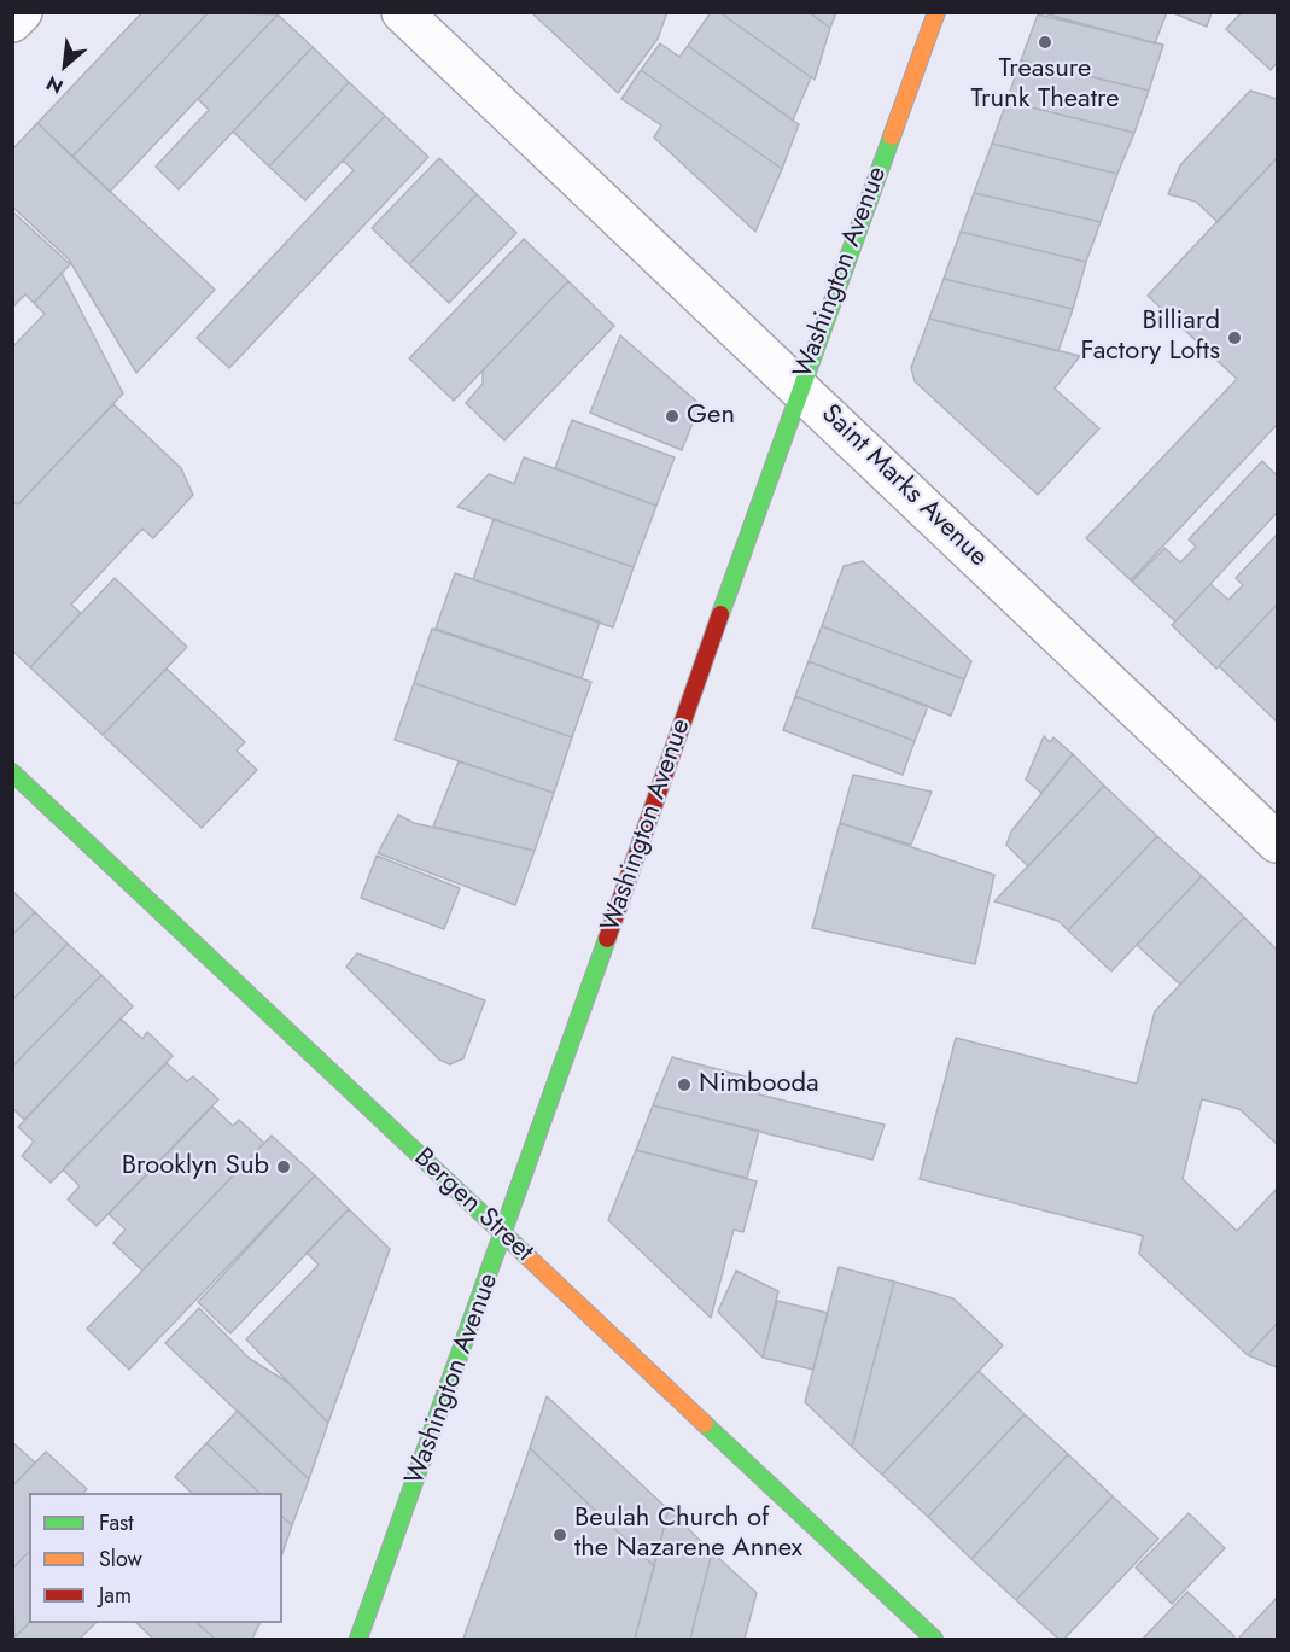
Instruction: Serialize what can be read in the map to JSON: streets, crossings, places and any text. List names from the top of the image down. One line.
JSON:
{"streets":{"main road":["Washington Avenue","Bergen Street"],"street":["Saint Marks Avenue"]},"crossings":[["Washington Avenue","Saint Marks Avenue"],["Washington Avenue","Bergen Street"]],"places":["Treasure Trunk Theatre","Billiard Factory Lofts","Gen","Nimbooda","Brooklyn Sub","Beulah Church of the Nazarene Annex"],"legend":["Fast","Slow","Jam"],"north":"bottom left"}
